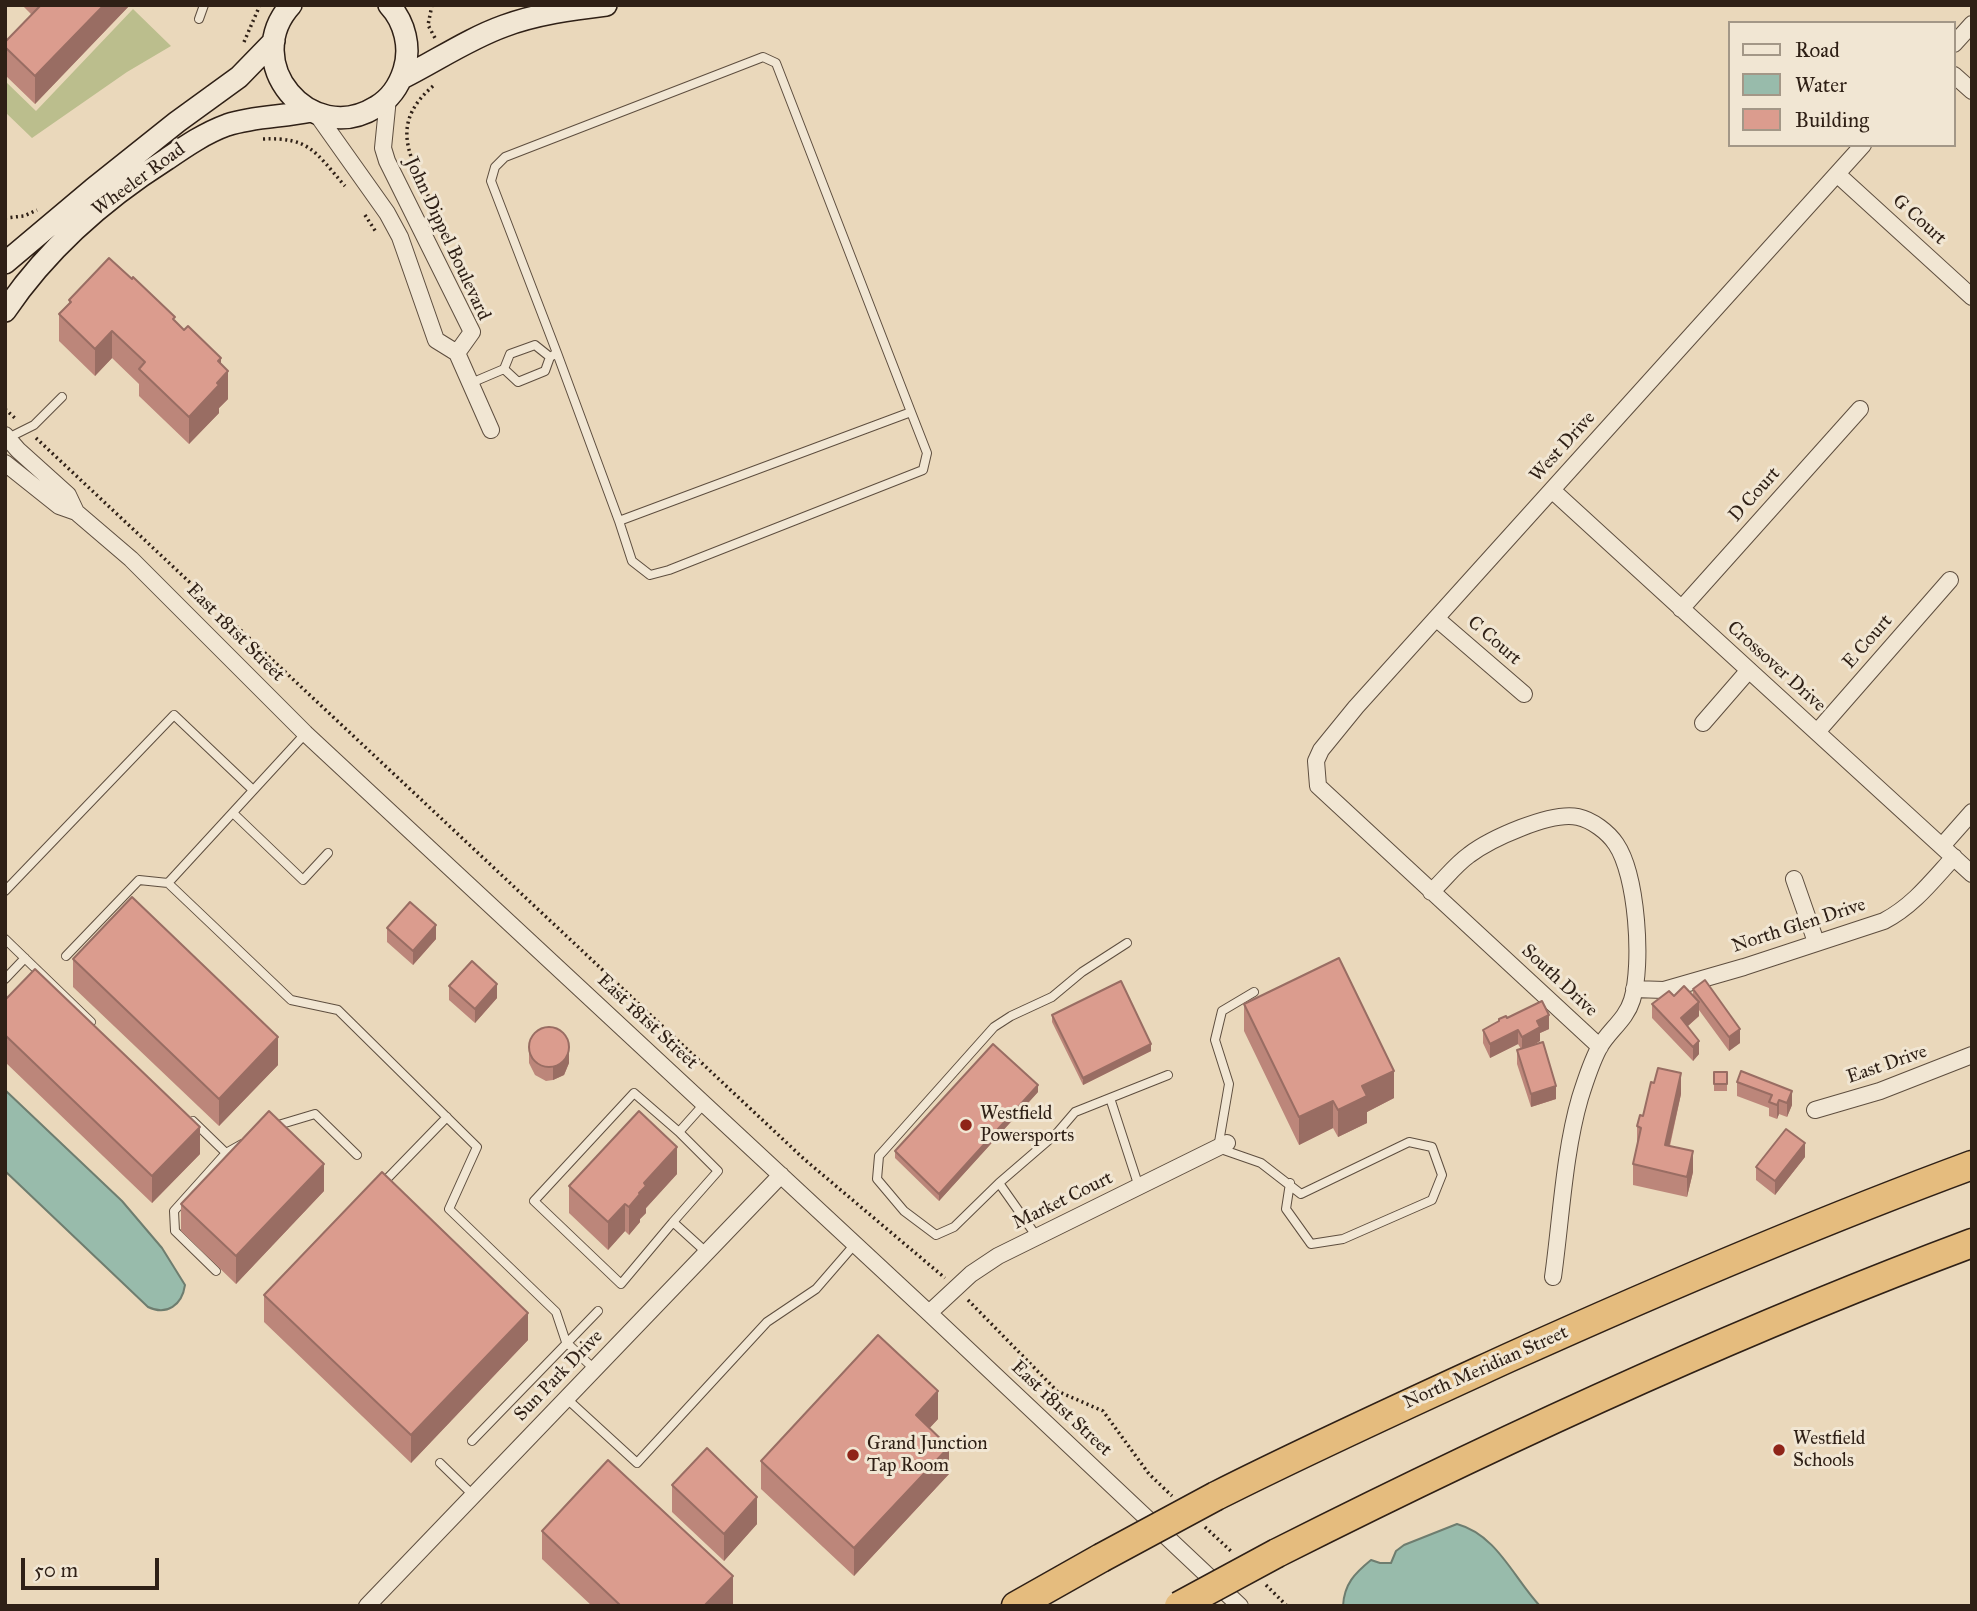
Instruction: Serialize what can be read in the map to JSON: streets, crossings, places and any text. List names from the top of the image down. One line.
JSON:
{"streets":{"highway":["North Meridian Street"],"street":["Wheeler Road","G Court","John Dippel Boulevard","West Drive","D Court","East 181st Street","C Court","E Court","Crossover Drive","North Glen Drive","South Drive","East Drive","Market Court","Sun Park Drive"]},"crossings":[["Wheeler Road","John Dippel Boulevard"],["G Court","West Drive"],["West Drive","C Court"],["West Drive","Crossover Drive"],["West Drive","South Drive"],["D Court","Crossover Drive"],["East 181st Street","Market Court"],["East 181st Street","Sun Park Drive"],["E Court","Crossover Drive"],["Crossover Drive","North Glen Drive"]],"places":["Westfield Powersports","Westfield Schools","Grand Junction Tap Room"],"legend":["Road","Water","Building"],"scale_bar":"50 m"}
